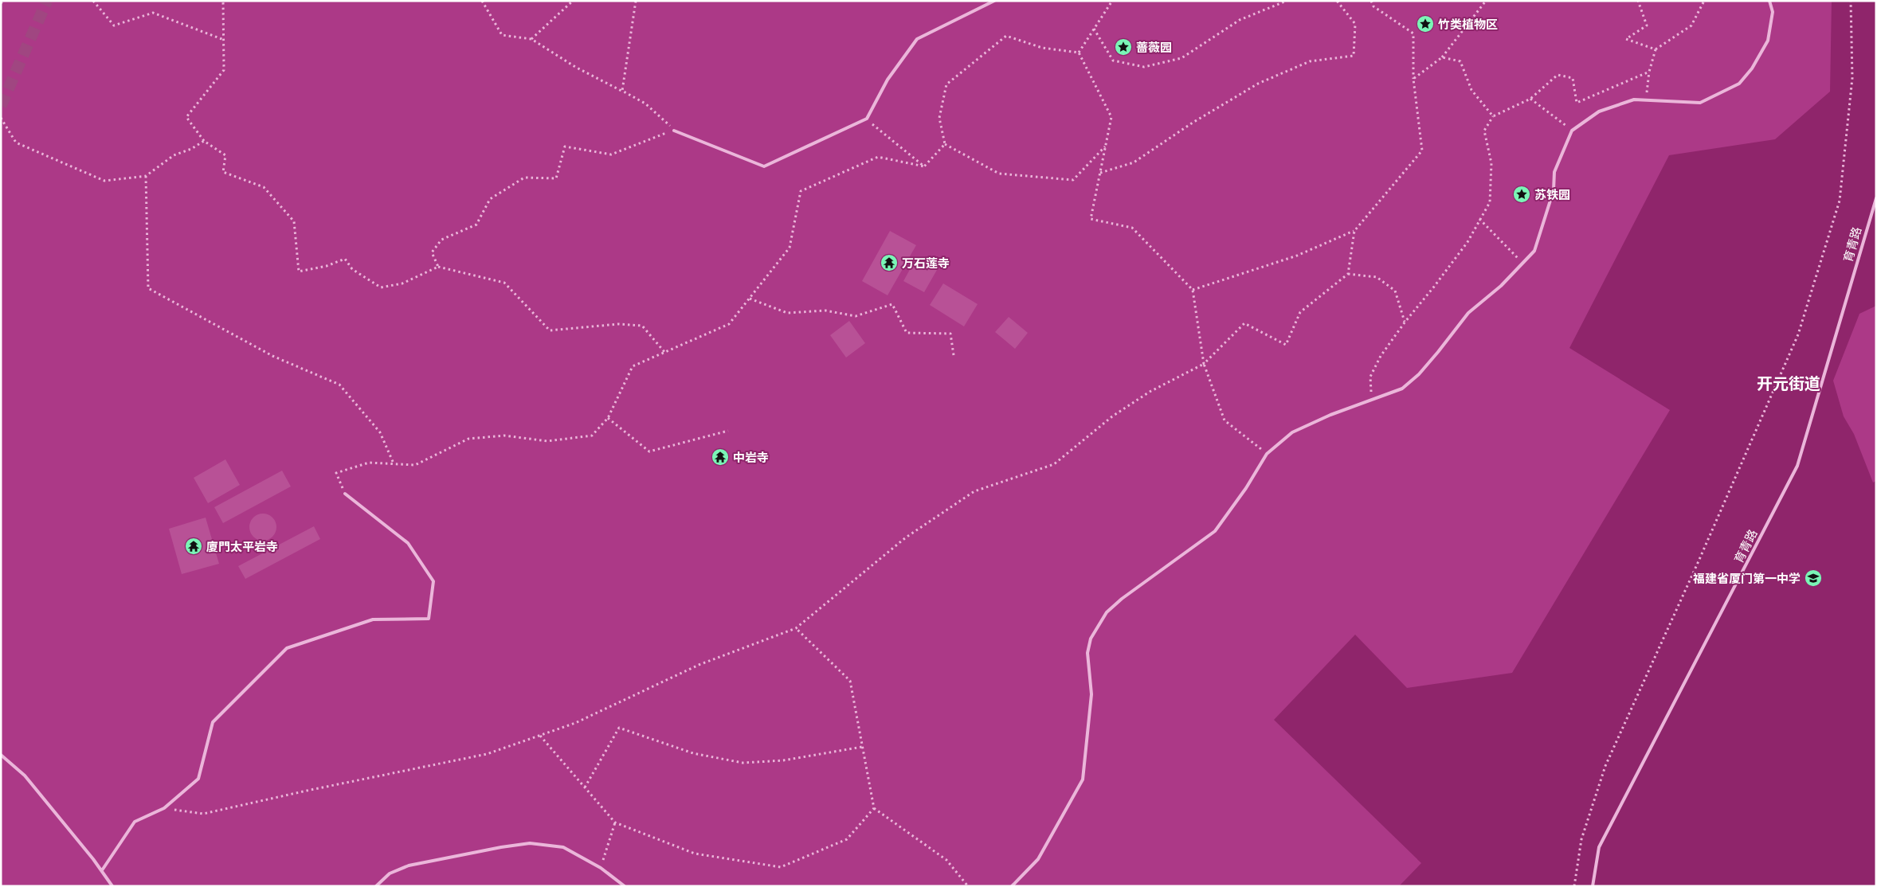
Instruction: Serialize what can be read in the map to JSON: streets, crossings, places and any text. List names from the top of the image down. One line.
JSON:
{"streets":{"lane":["育青路"]},"districts":["开元街道"],"places":{"place":["竹类植物区","蔷薇园","苏铁园"],"temple":["万石莲寺","中岩寺","廈門太平岩寺"],"school or university":["福建省厦门第一中学"]}}
